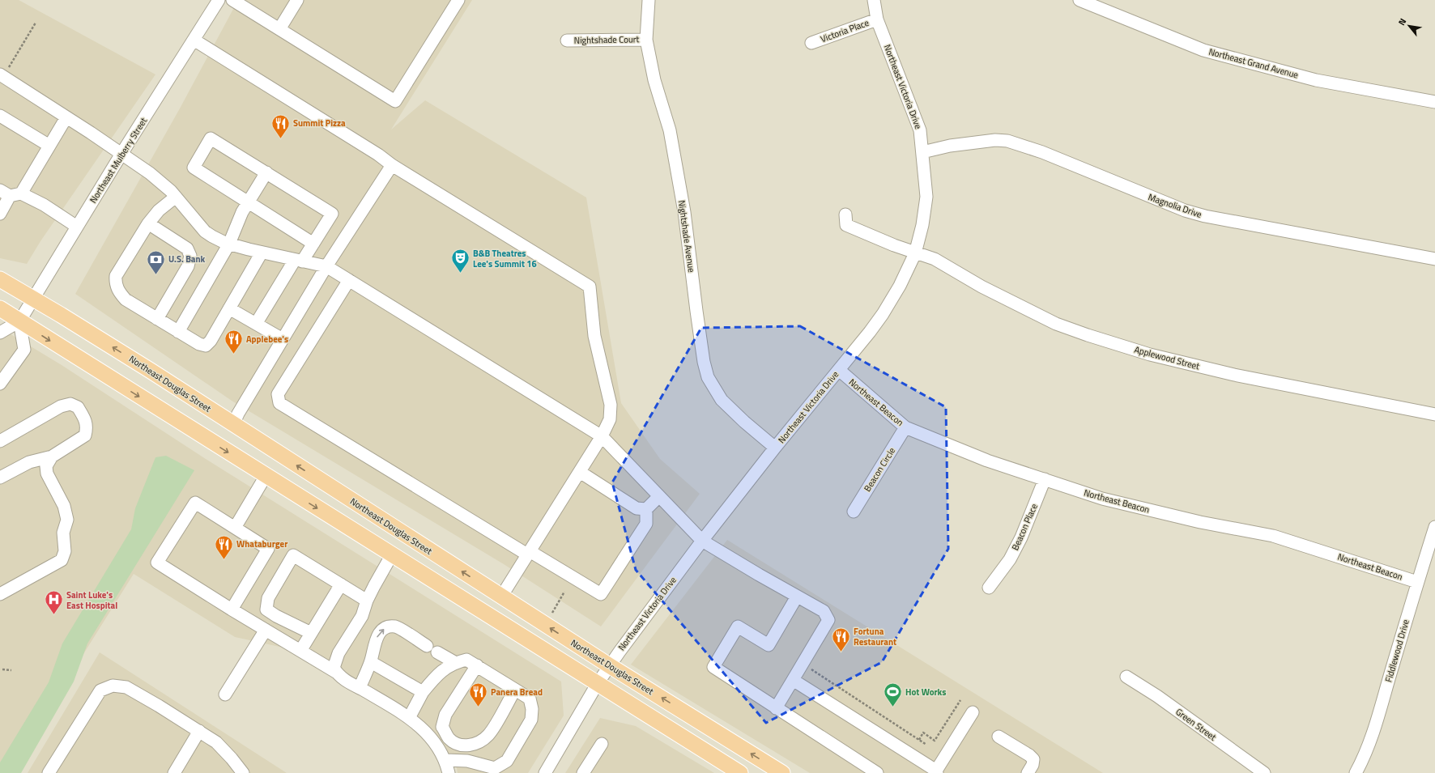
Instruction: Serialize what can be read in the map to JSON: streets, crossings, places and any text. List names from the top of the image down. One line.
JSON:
{"streets":{"main road":["Northeast Douglas Street"],"street":["Victoria Place","Nightshade Court","Northeast Grand Avenue","Northeast Victoria Drive","Northeast Mulberry Street","Magnolia Drive","Nightshade Avenue","Applewood Street","Northeast Beacon","Beacon Circle","Beacon Place","Fiddlewood Drive","Green Street"]},"crossings":[["Victoria Place","Northeast Victoria Drive"],["Nightshade Court","Nightshade Avenue"],["Northeast Victoria Drive","Magnolia Drive"],["Northeast Victoria Drive","Nightshade Avenue"],["Northeast Victoria Drive","Applewood Street"],["Northeast Victoria Drive","Northeast Douglas Street"],["Northeast Victoria Drive","Northeast Beacon"],["Northeast Mulberry Street","Northeast Douglas Street"],["Northeast Beacon","Beacon Circle"],["Northeast Beacon","Beacon Place"],["Northeast Beacon","Fiddlewood Drive"]],"places":{"restaurant":["Summit Pizza","Applebee's","Whataburger","Fortuna Restaurant","Panera Bread"],"theatre":["B&B Theatres Lee's Summit 16"],"bank":["U.S. Bank"],"hospital":["Saint Luke's East Hospital"],"sports":["Hot Works"]},"north":"top left"}
